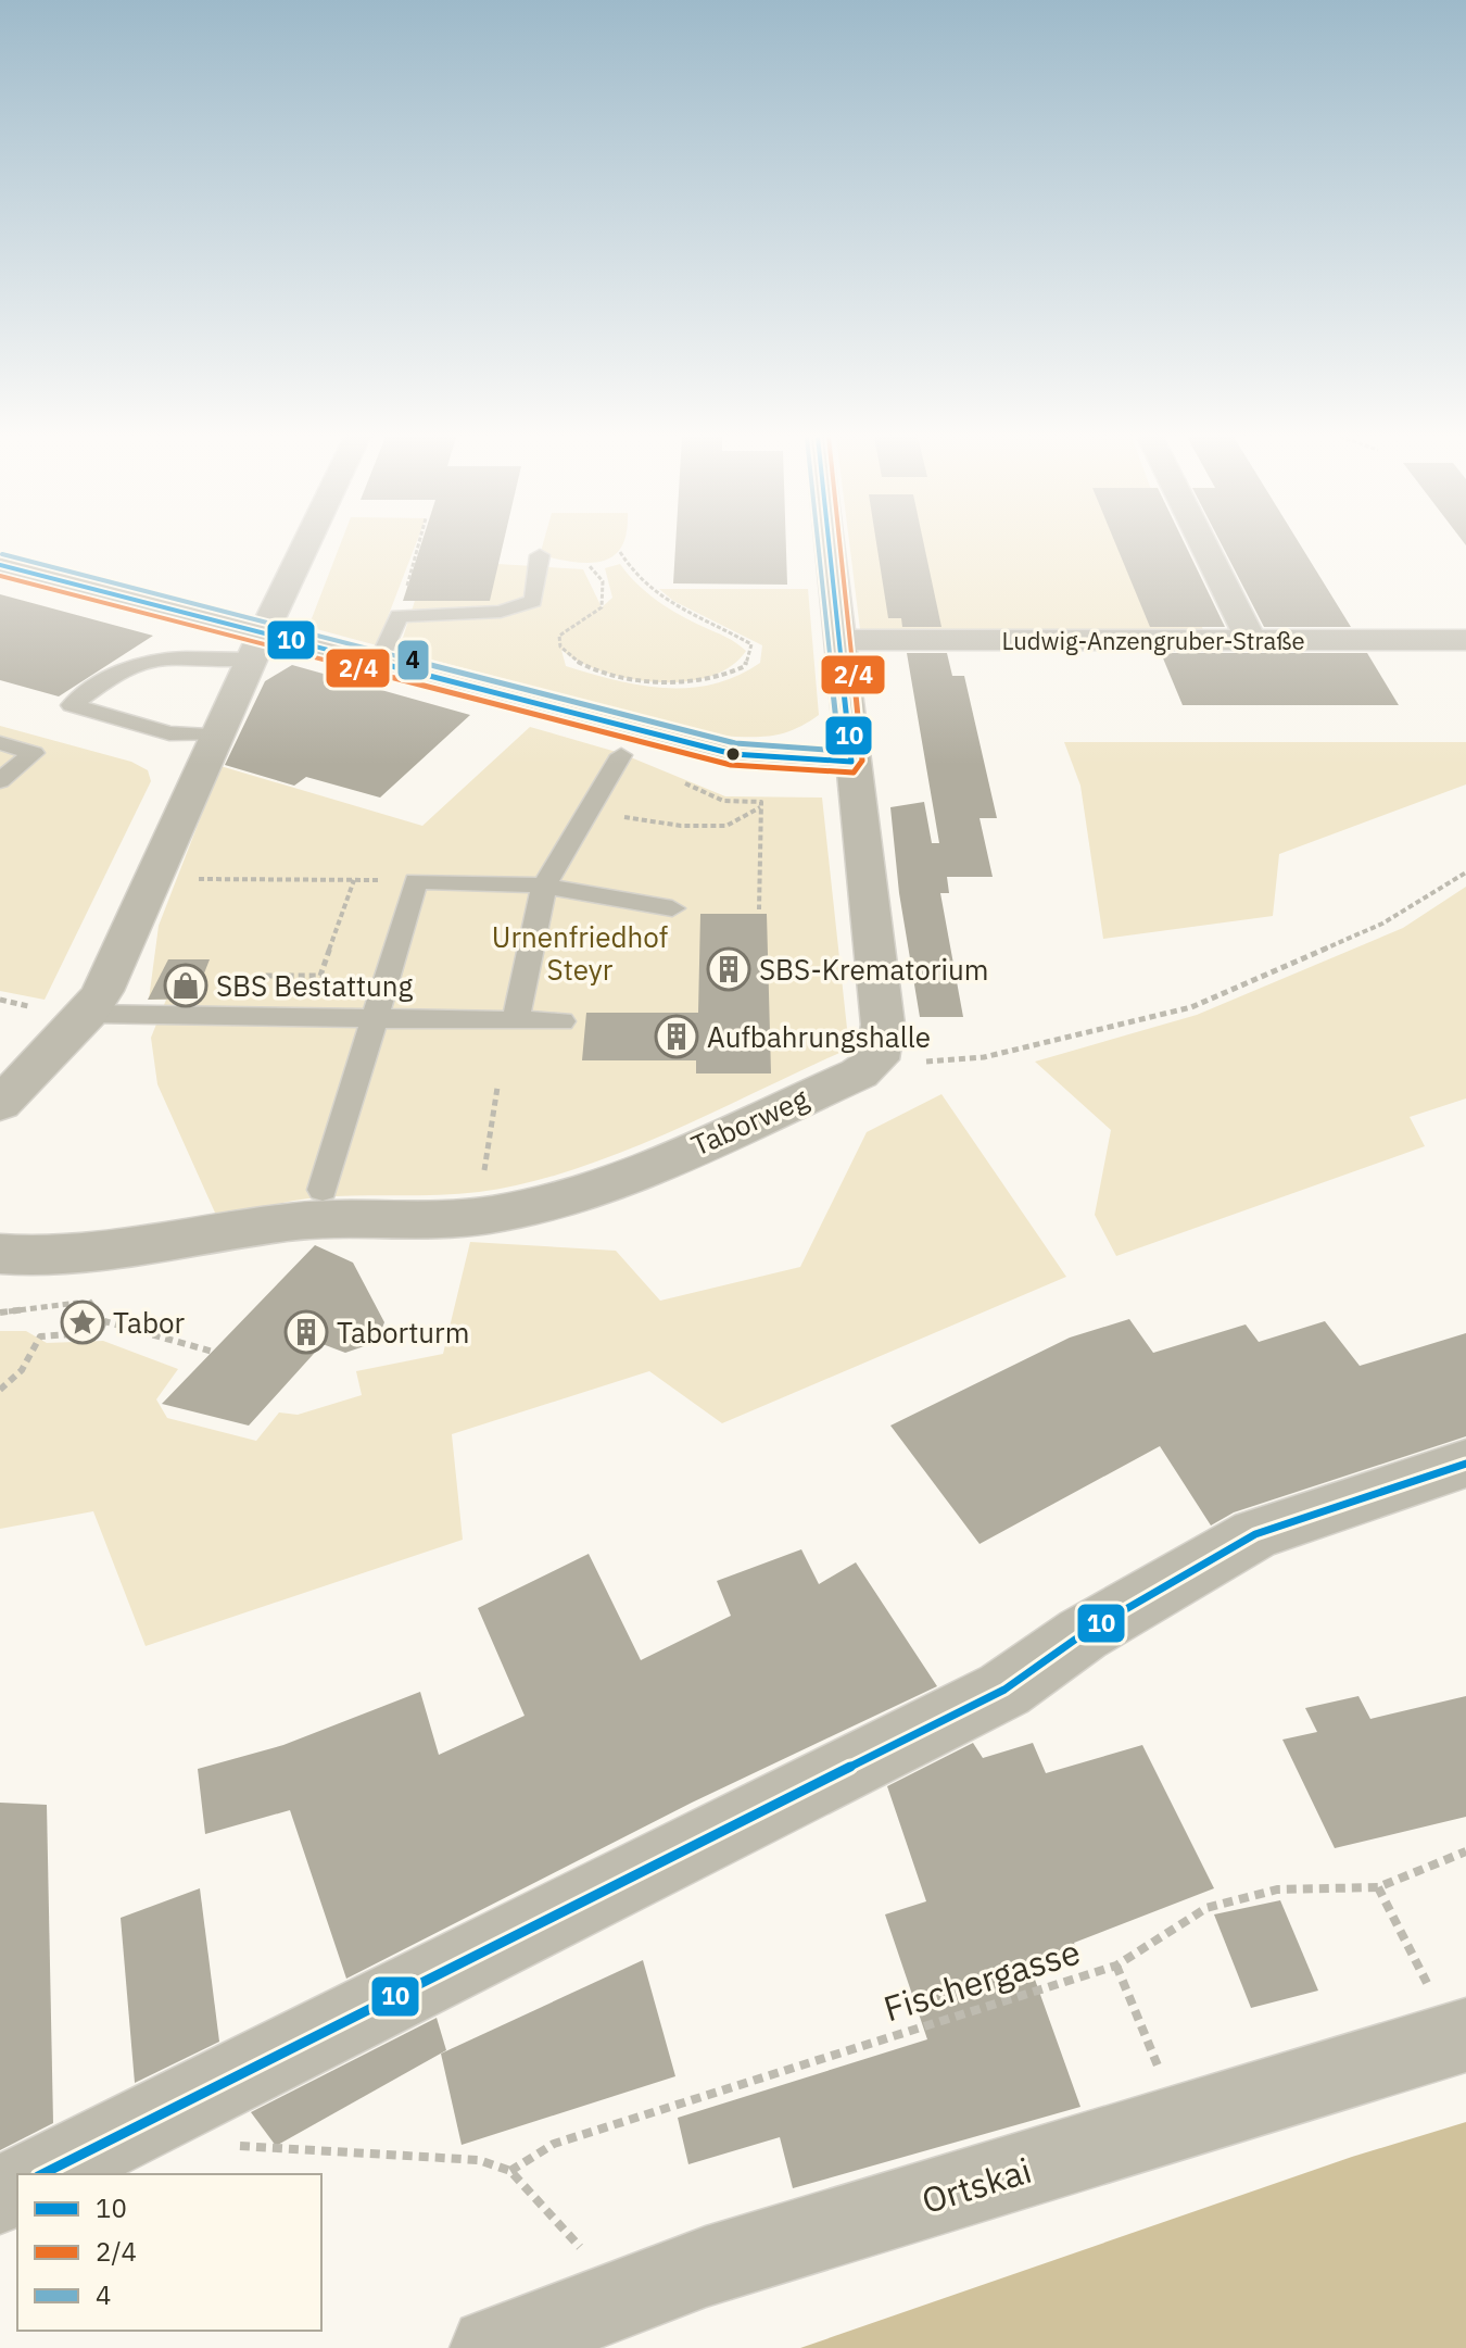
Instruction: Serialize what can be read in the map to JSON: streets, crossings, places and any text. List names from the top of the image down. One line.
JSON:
{"streets":{"street":["Ludwig-Anzengruber-Straße","Taborweg","Ortskai"],"path":["Fischergasse"]},"parks":["Urnenfriedhof Steyr"],"places":{"building":["SBS-Krematorium","Aufbahrungshalle","Taborturm"],"shop":["SBS Bestattung"],"place":["Tabor"]},"lines":["transit line 10","transit line 2/4","transit line 4"],"legend":["10","2/4","4"]}
